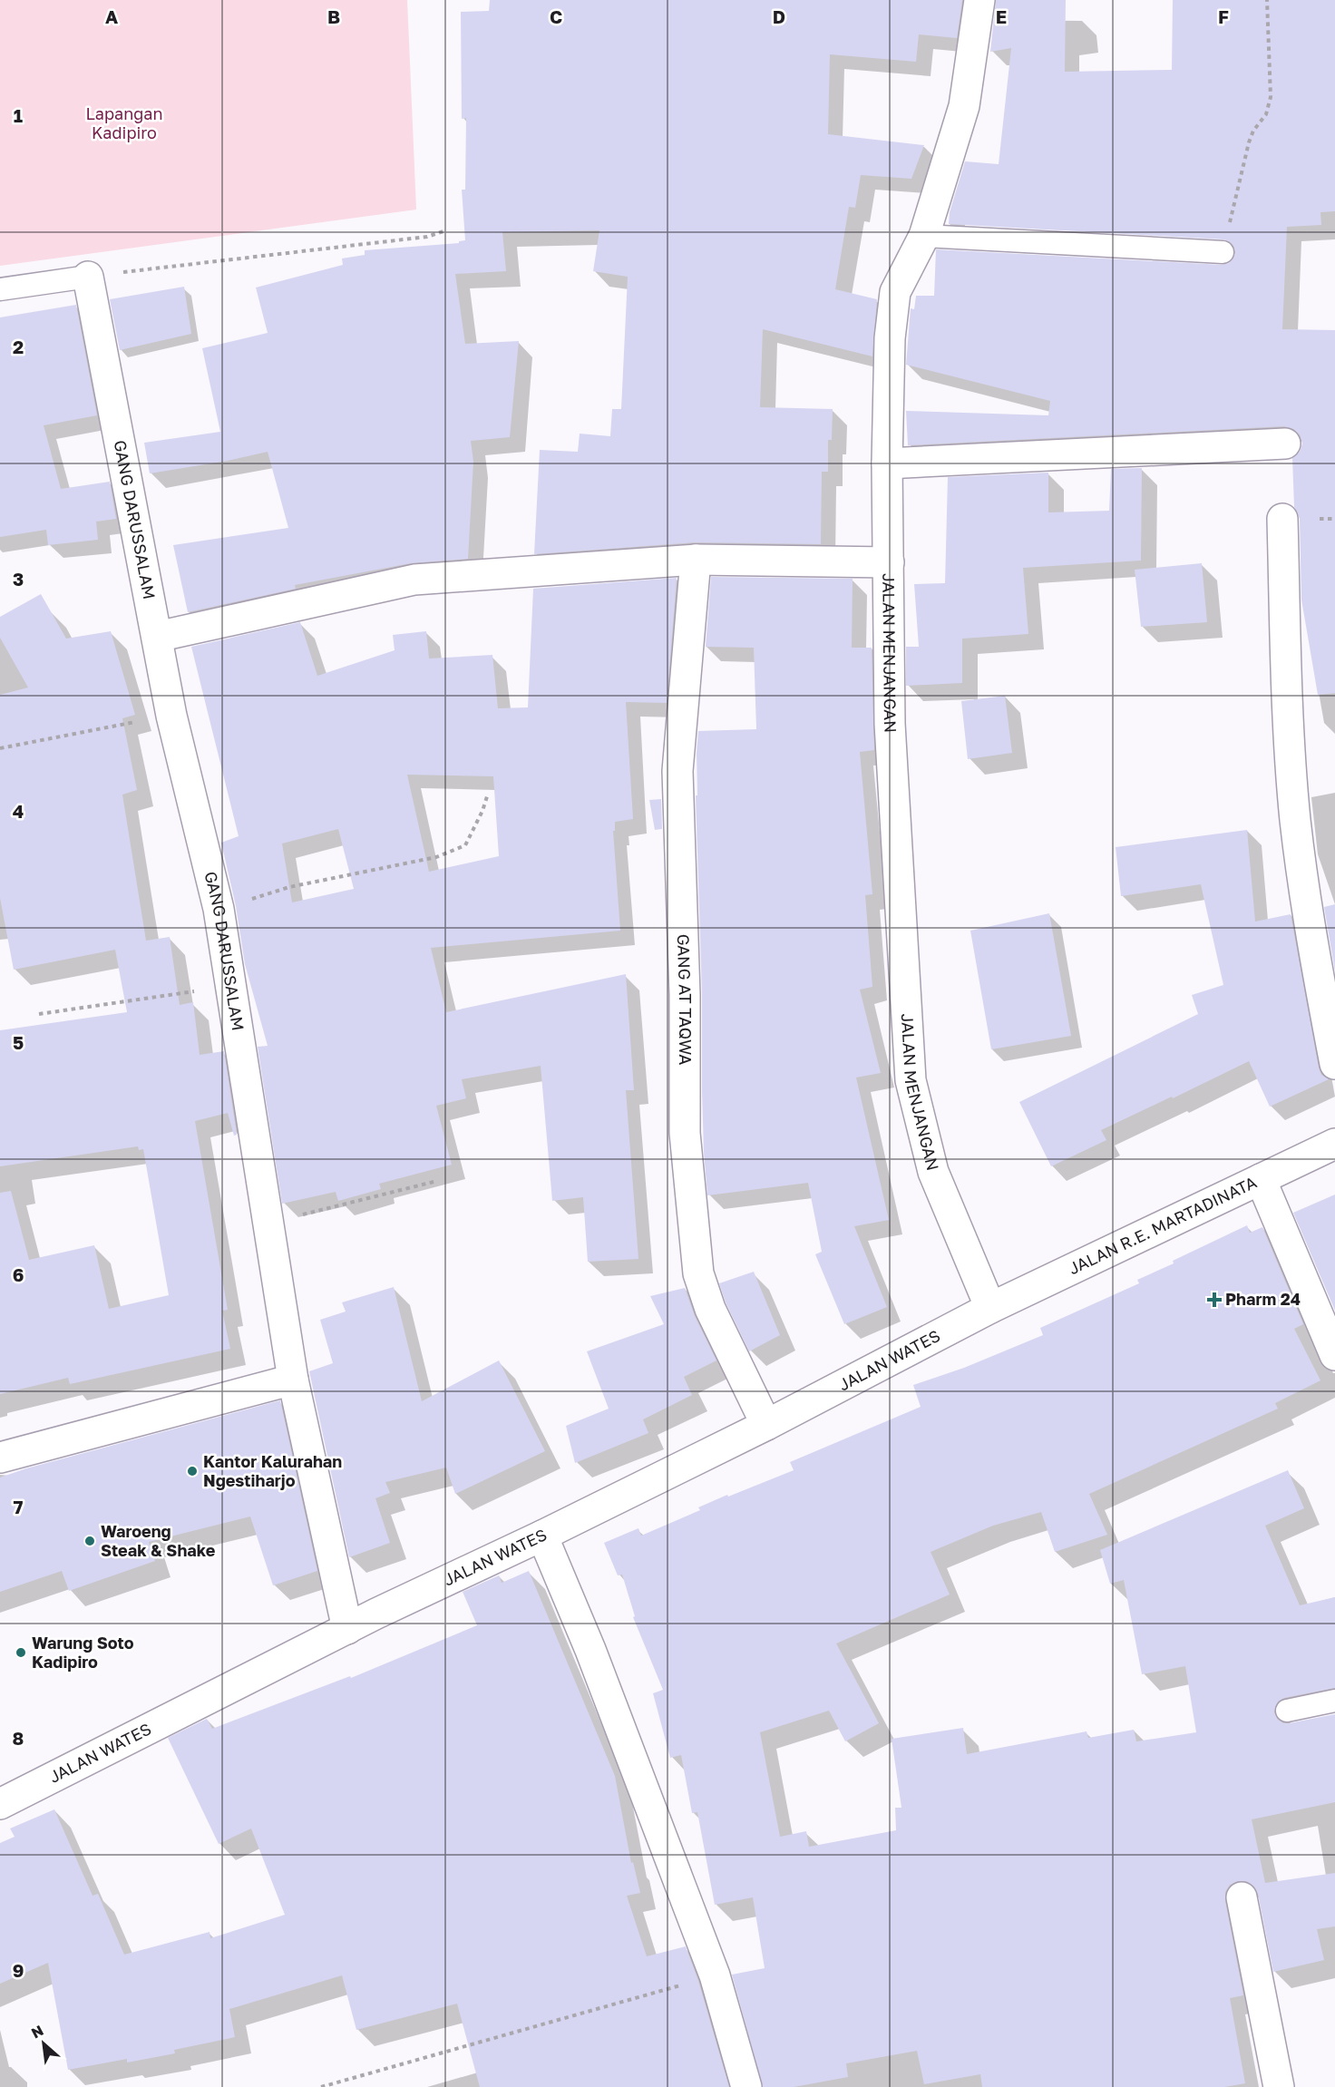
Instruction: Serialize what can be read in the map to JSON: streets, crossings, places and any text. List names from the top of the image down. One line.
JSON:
{"streets":{"street":["GANG DARUSSALAM","JALAN MENJANGAN","GANG AT TAQWA","JALAN R.E. MARTADINATA","JALAN WATES"]},"crossings":[["GANG DARUSSALAM","JALAN WATES"],["JALAN MENJANGAN","JALAN R.E. MARTADINATA"],["JALAN MENJANGAN","JALAN WATES"],["GANG AT TAQWA","JALAN WATES"],["JALAN R.E. MARTADINATA","JALAN WATES"]],"parks":["Lapangan Kadipiro"],"places":{"health":["Pharm 24"],"other":["Kantor Kalurahan Ngestiharjo","Waroeng Steak & Shake","Warung Soto Kadipiro"]},"north":"top left","grid":{"columns":["A","B","C","D","E","F"],"rows":["1","2","3","4","5","6","7","8","9"]}}
